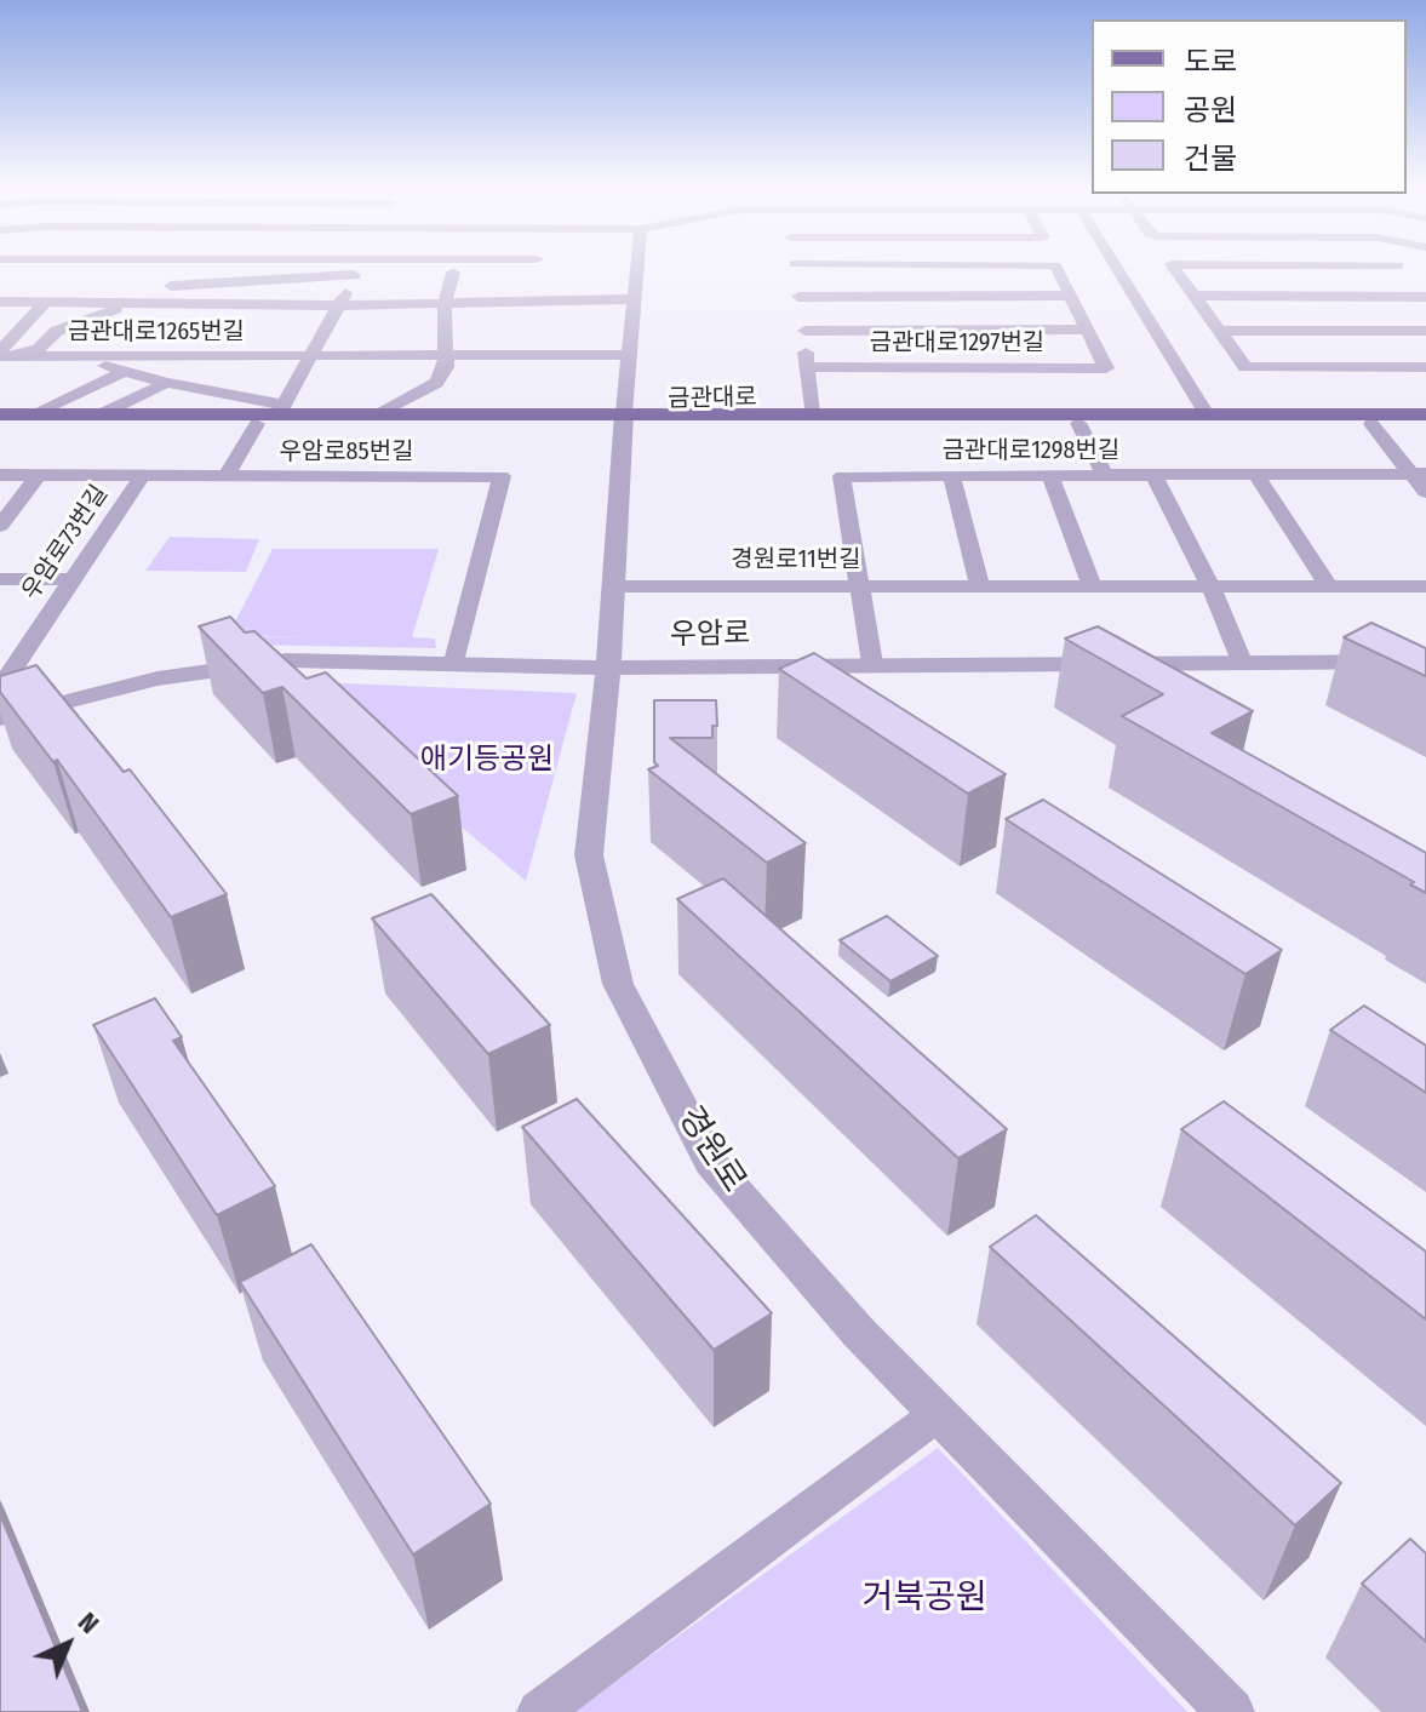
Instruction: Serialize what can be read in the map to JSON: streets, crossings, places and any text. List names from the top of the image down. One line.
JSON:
{"streets":{"main road":["금관대로"],"street":["금관대로1265번길","금관대로1297번길","금관대로1298번길","우암로85번길","우암로73번길","경원로11번길","우암로","경원로"]},"crossings":[["금관대로1265번길","금관대로"],["금관대로","경원로"],["금관대로1298번길","경원로11번길"],["금관대로1298번길","우암로"],["우암로85번길","우암로73번길"],["우암로85번길","우암로"],["경원로11번길","경원로"],["우암로","경원로"]],"parks":["애기등공원","거북공원"],"legend":["도로","공원","건물"],"north":"top right"}
